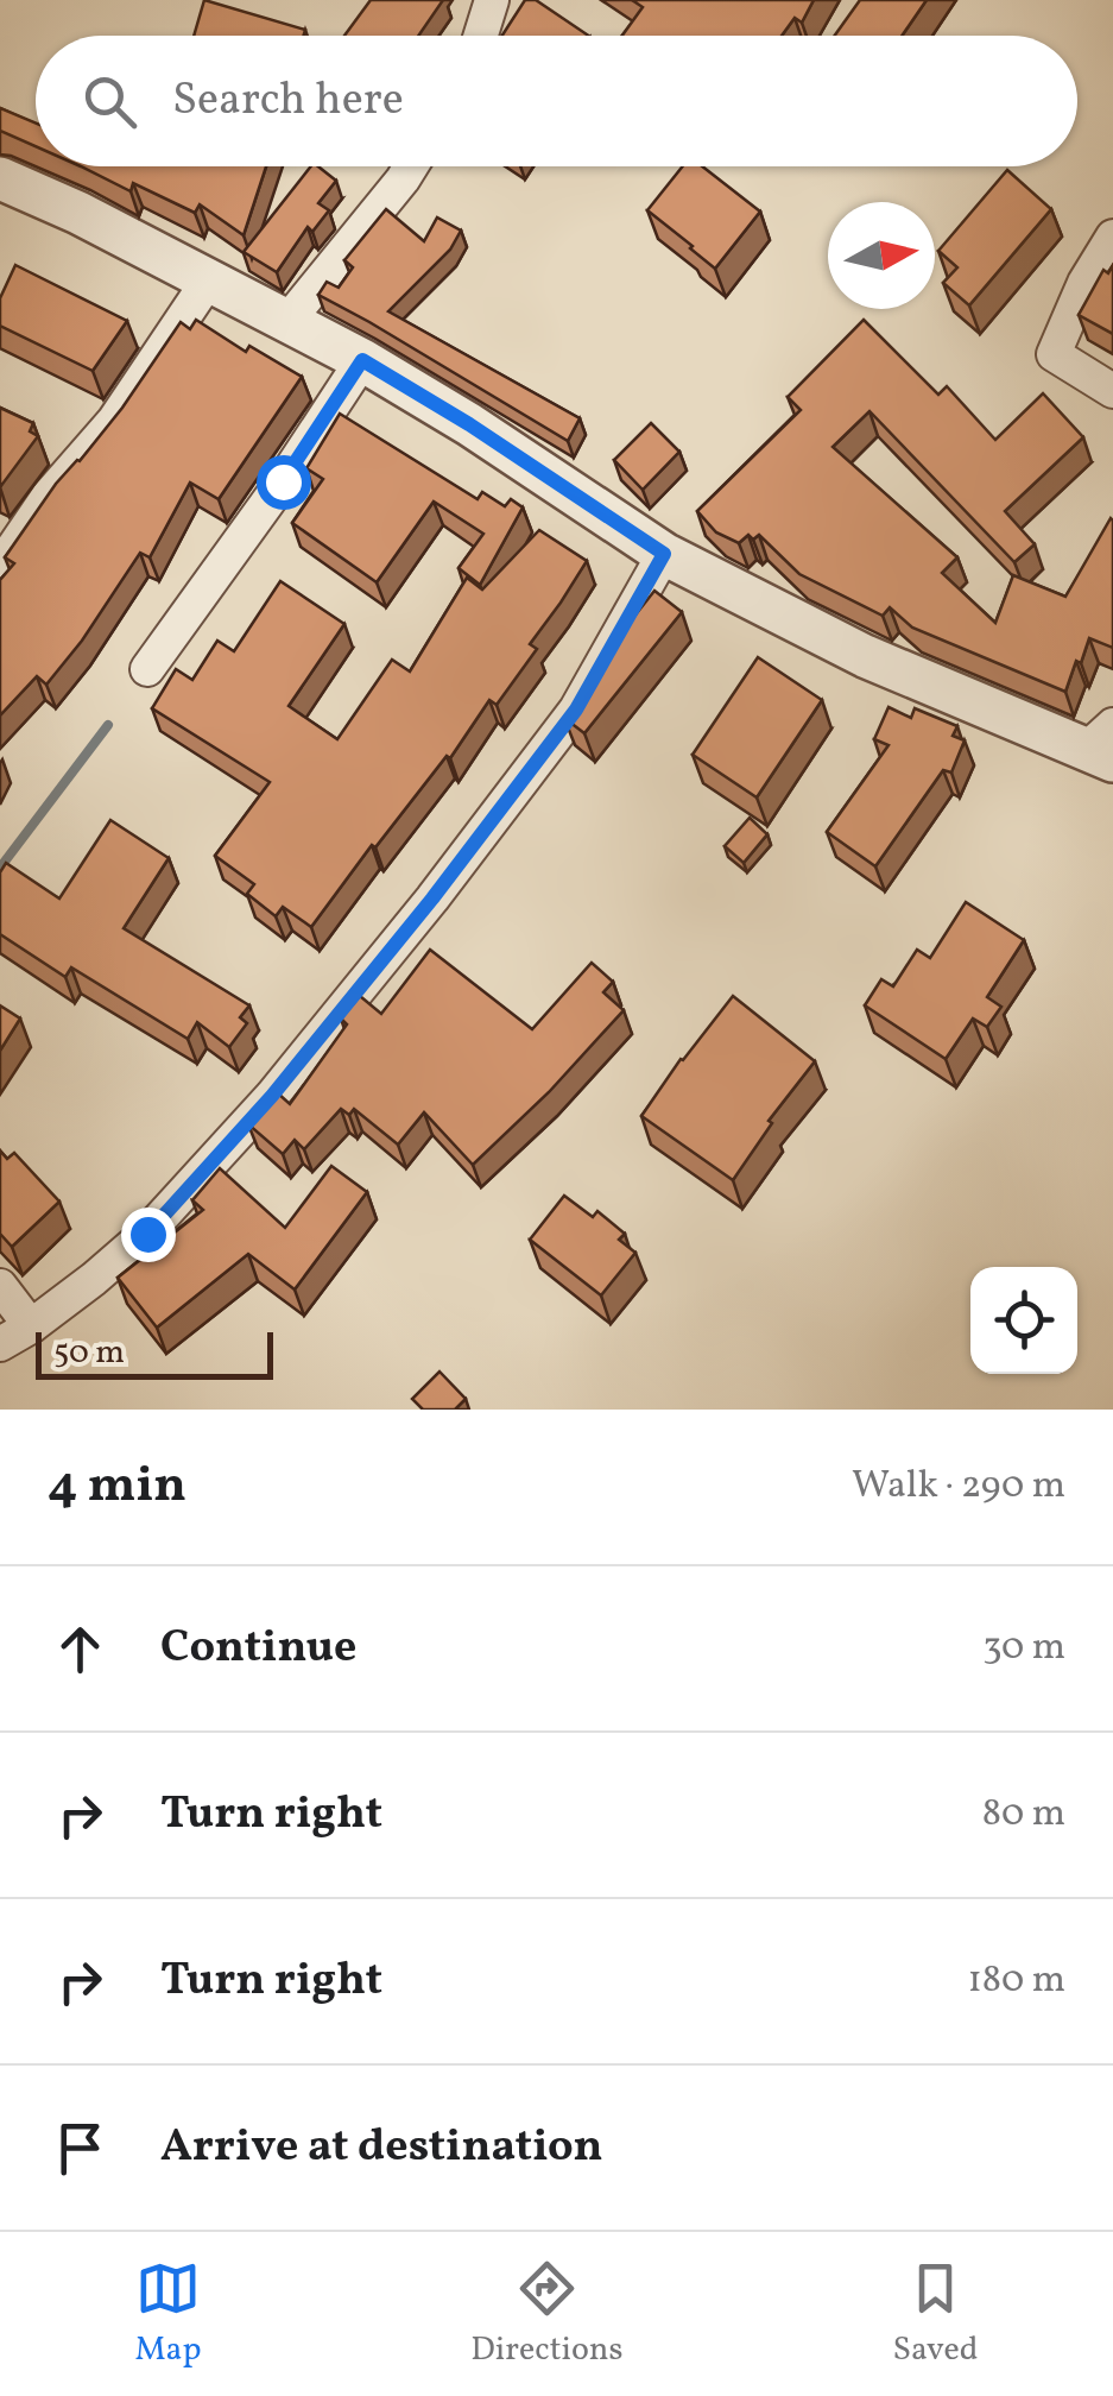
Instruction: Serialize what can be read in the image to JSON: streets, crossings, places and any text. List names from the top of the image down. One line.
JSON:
{"scale_bar":"50 m","north":"right","page":{"search":"Search here","scale":"50 m","heading":["4 min","Walk · 290 m"],"list":[["Continue","30 m"],["Turn right","80 m"],["Turn right","180 m"],"Arrive at destination"],"nav":["Map","Directions","Saved"]}}
